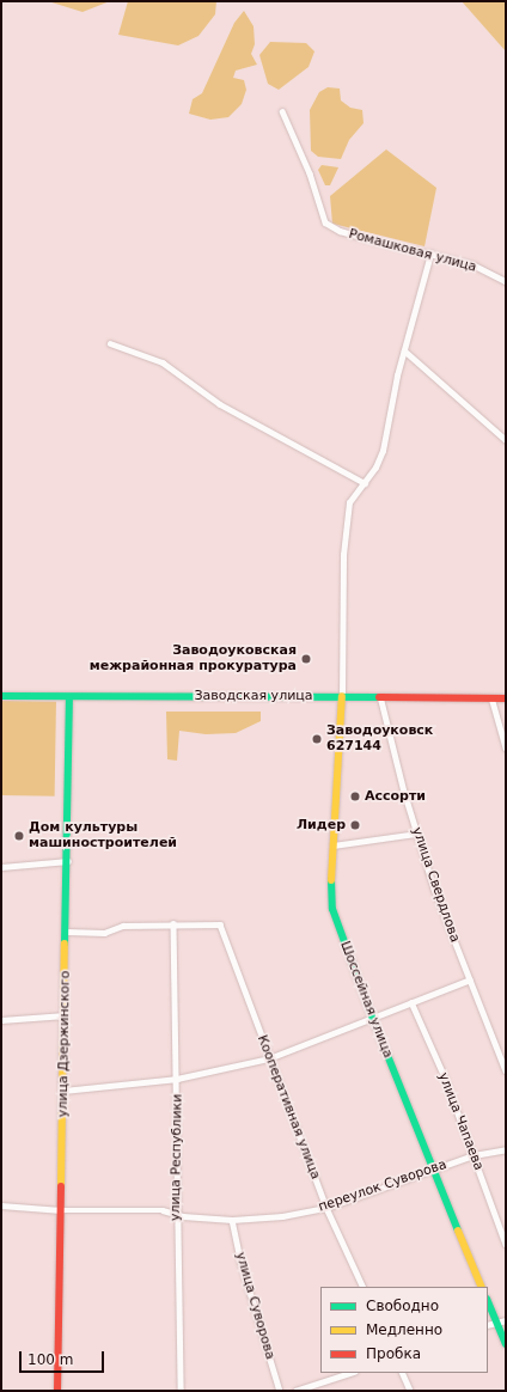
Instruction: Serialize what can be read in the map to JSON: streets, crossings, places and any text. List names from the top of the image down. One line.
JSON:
{"streets":{"street":["Ромашковая улица","Заводская улица","улица Свердлова","Шоссейная улица","улица Дзержинского","Кооперативная улица","улица Чапаева","улица Республики","переулок Суворова","улица Суворова"]},"crossings":[["Заводская улица","улица Свердлова"],["Заводская улица","Шоссейная улица"],["Заводская улица","улица Дзержинского"],["Шоссейная улица","переулок Суворова"],["улица Дзержинского","переулок Суворова"],["Кооперативная улица","улица Республики"],["Кооперативная улица","переулок Суворова"],["улица Чапаева","переулок Суворова"],["улица Республики","переулок Суворова"],["переулок Суворова","улица Суворова"]],"places":["Заводоуковская межрайонная прокуратура","Заводоуковск 627144","Ассорти","Лидер","Дом культуры машиностроителей"],"legend":["Свободно","Медленно","Пробка"],"scale_bar":"100 m"}
